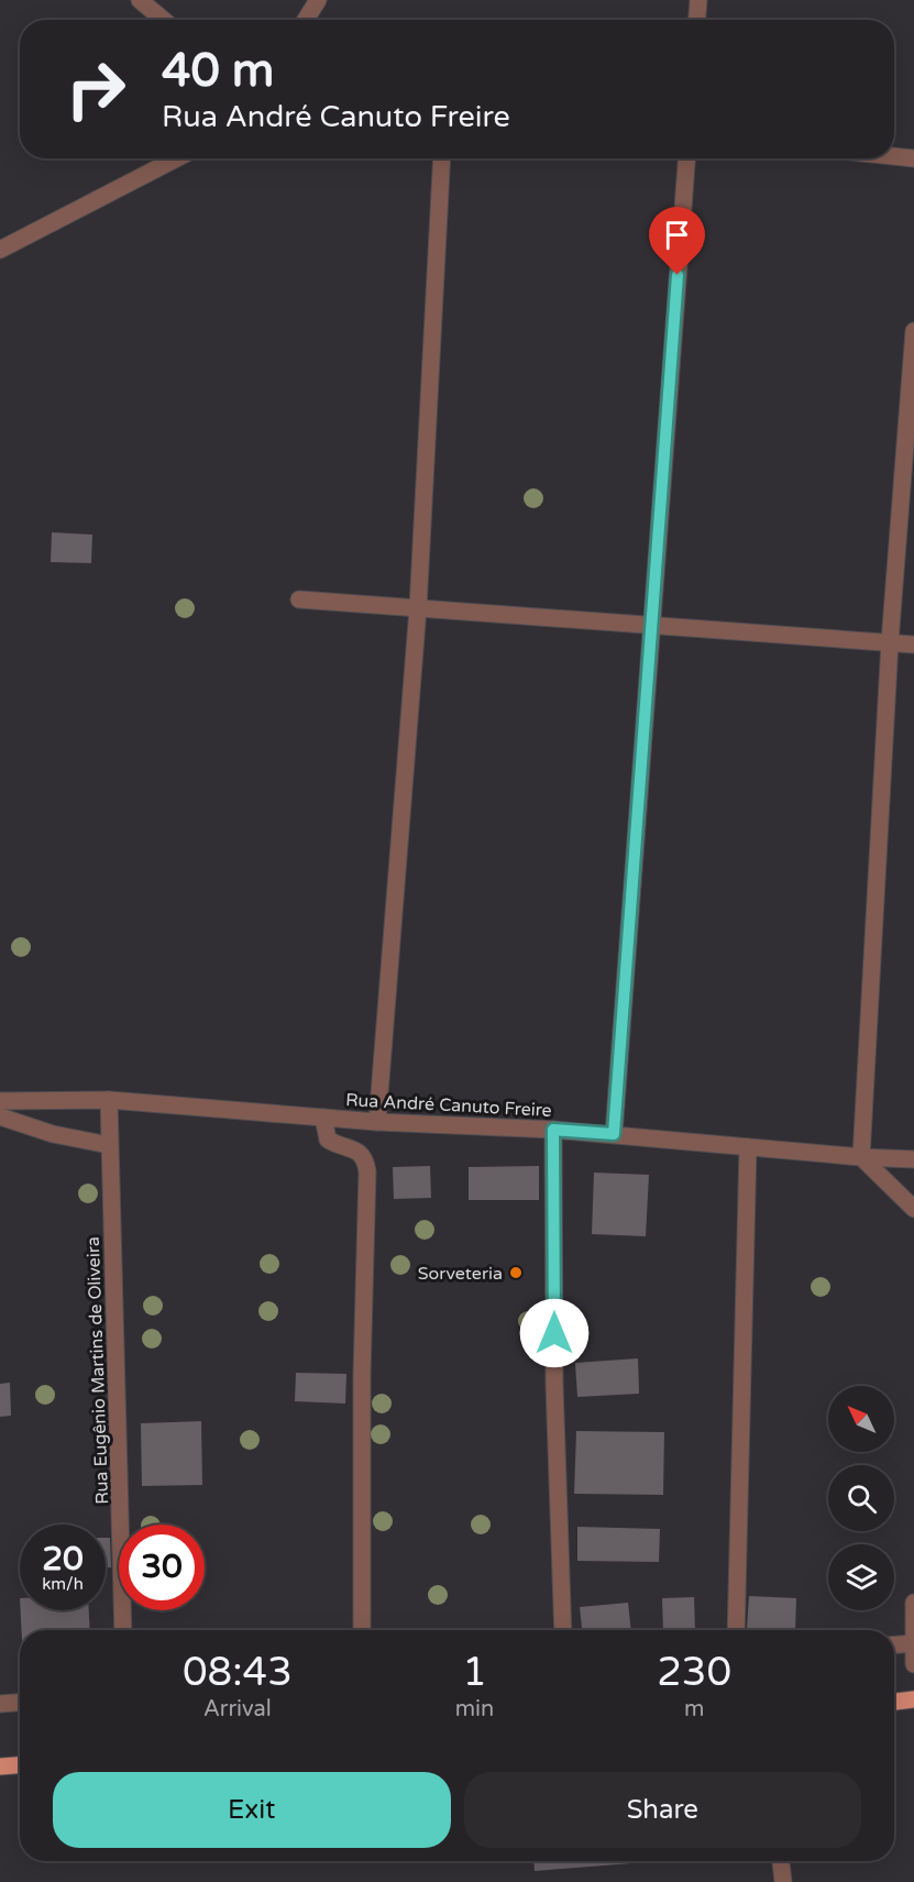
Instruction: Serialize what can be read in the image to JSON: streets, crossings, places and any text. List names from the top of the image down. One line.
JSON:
{"streets":{"street":["Rua André Canuto Freire","Rua Eugênio Martins de Oliveira"]},"crossings":[["Rua André Canuto Freire","Rua Eugênio Martins de Oliveira"]],"places":["Sorveteria"],"north":"top left","page":{"turn":["40 m","Rua André Canuto Freire"],"speed":"20 km/h","limit":"30","eta":["08:43","Arrival","1","min","230","m"],"buttons":["Exit","Share"]}}
